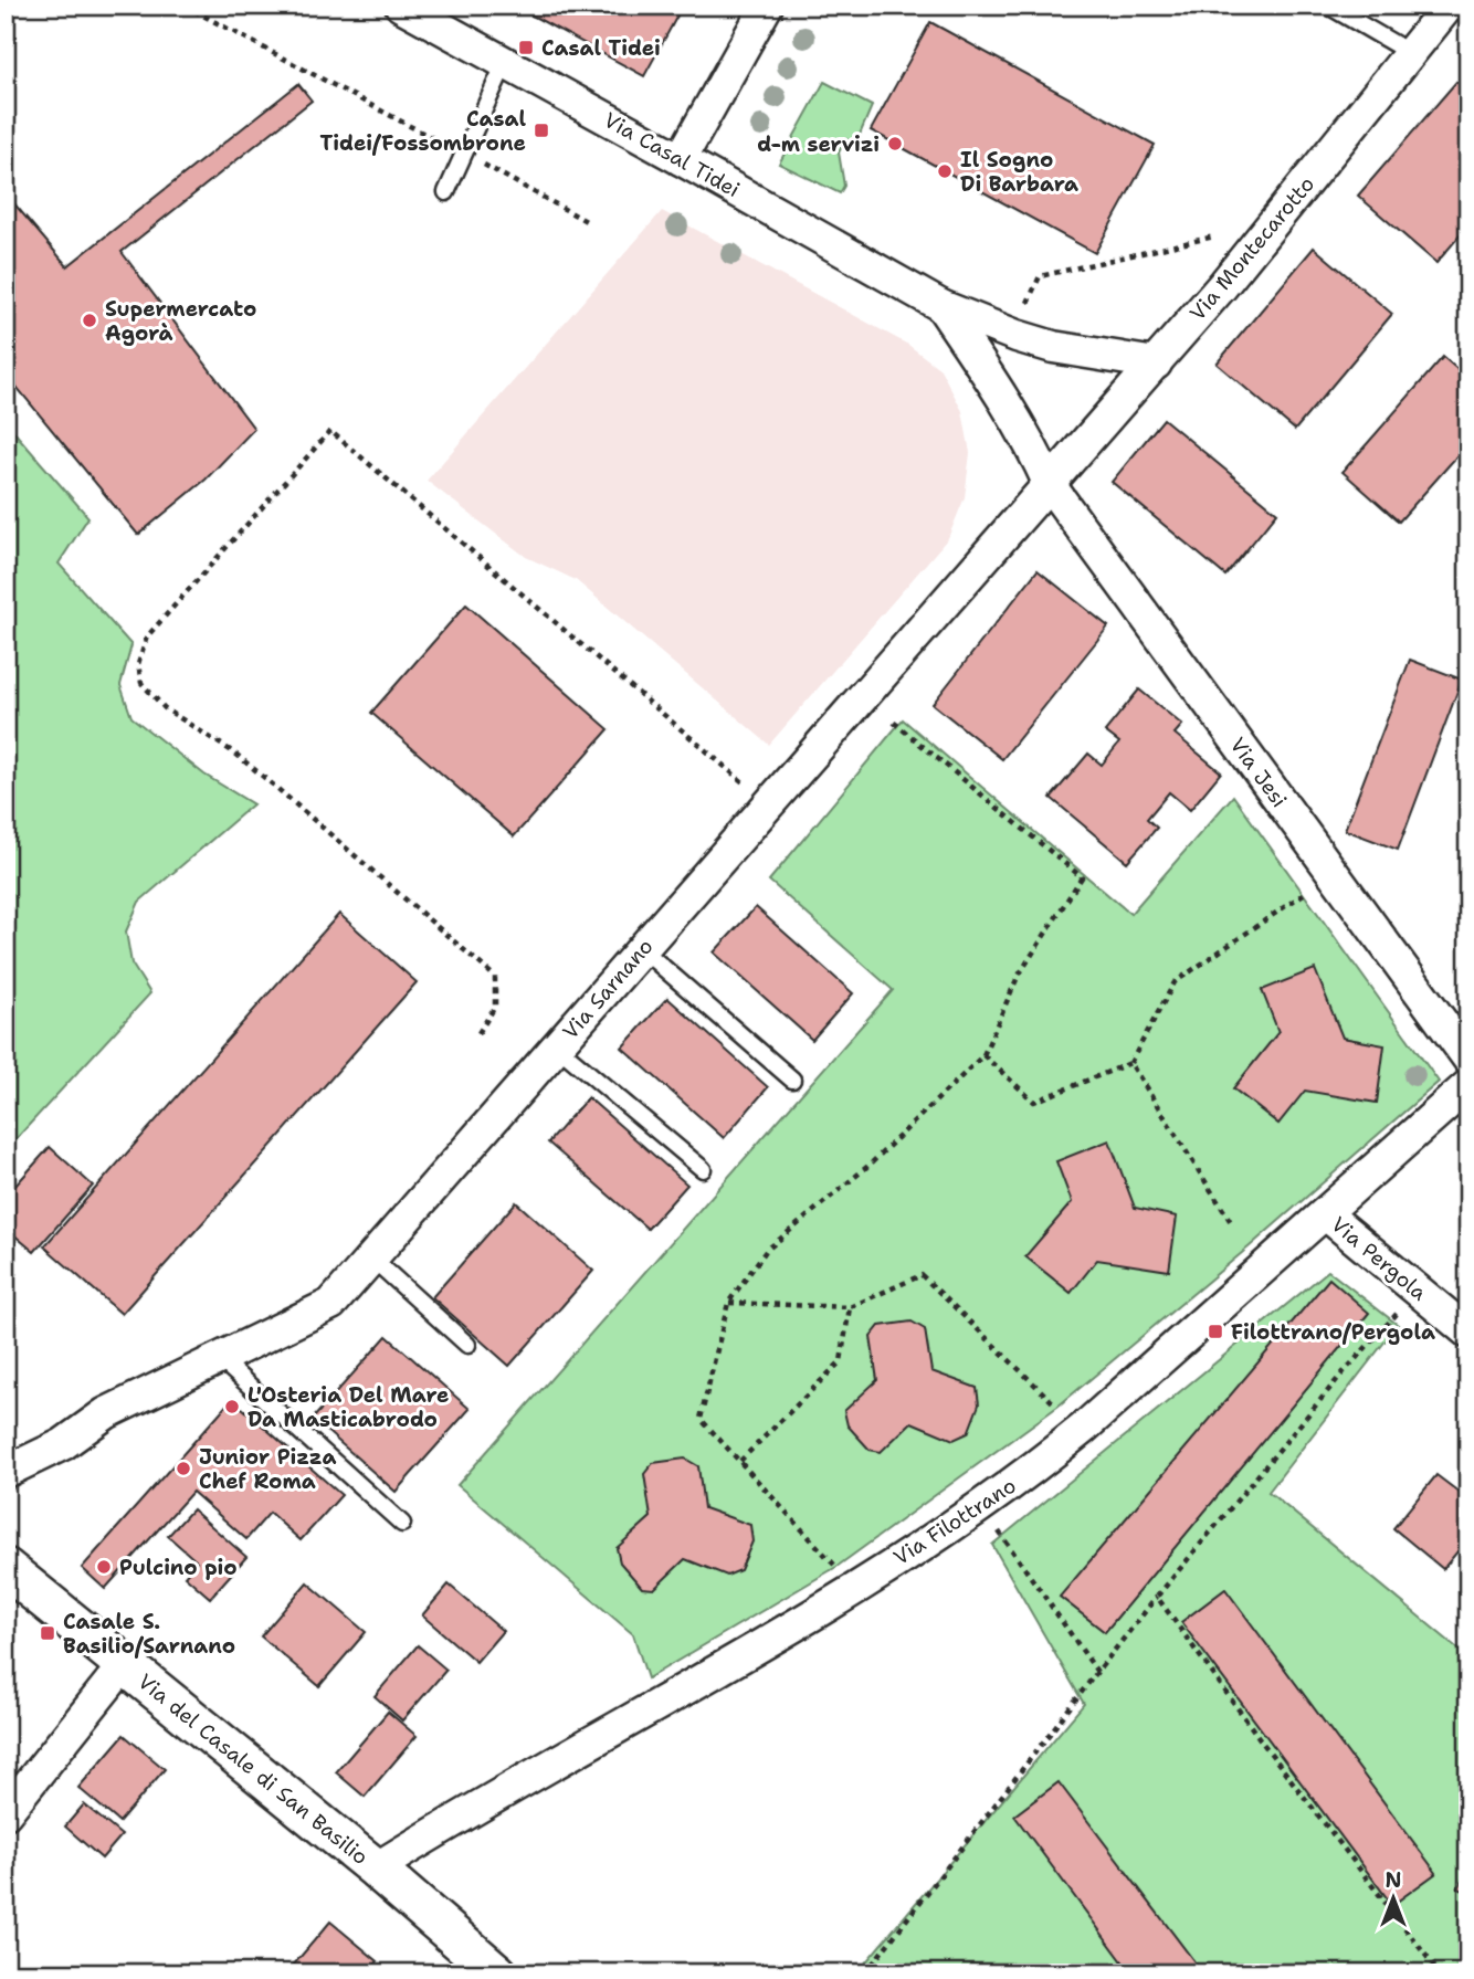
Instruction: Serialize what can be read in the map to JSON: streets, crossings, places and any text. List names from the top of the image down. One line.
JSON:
{"streets":{"street":["Via Casal Tidei","Via Montecarotto","Via Jesi","Via Sarnano","Via Pergola","Via Filottrano","Via del Casale di San Basilio"]},"crossings":[["Via Casal Tidei","Via Montecarotto"],["Via Casal Tidei","Via Jesi"],["Via Casal Tidei","Via Sarnano"],["Via Montecarotto","Via Jesi"],["Via Montecarotto","Via Sarnano"],["Via Jesi","Via Sarnano"],["Via Pergola","Via Filottrano"],["Via Filottrano","Via del Casale di San Basilio"]],"places":{"transit":["Casal Tidei","Casal Tidei/Fossombrone","Filottrano/Pergola","Casale S. Basilio/Sarnano"],"other":["d-m servizi","Il Sogno Di Barbara","Supermercato Agorà","L'Osteria Del Mare Da Masticabrodo","Junior Pizza Chef Roma","Pulcino pio"]},"north":"top"}
